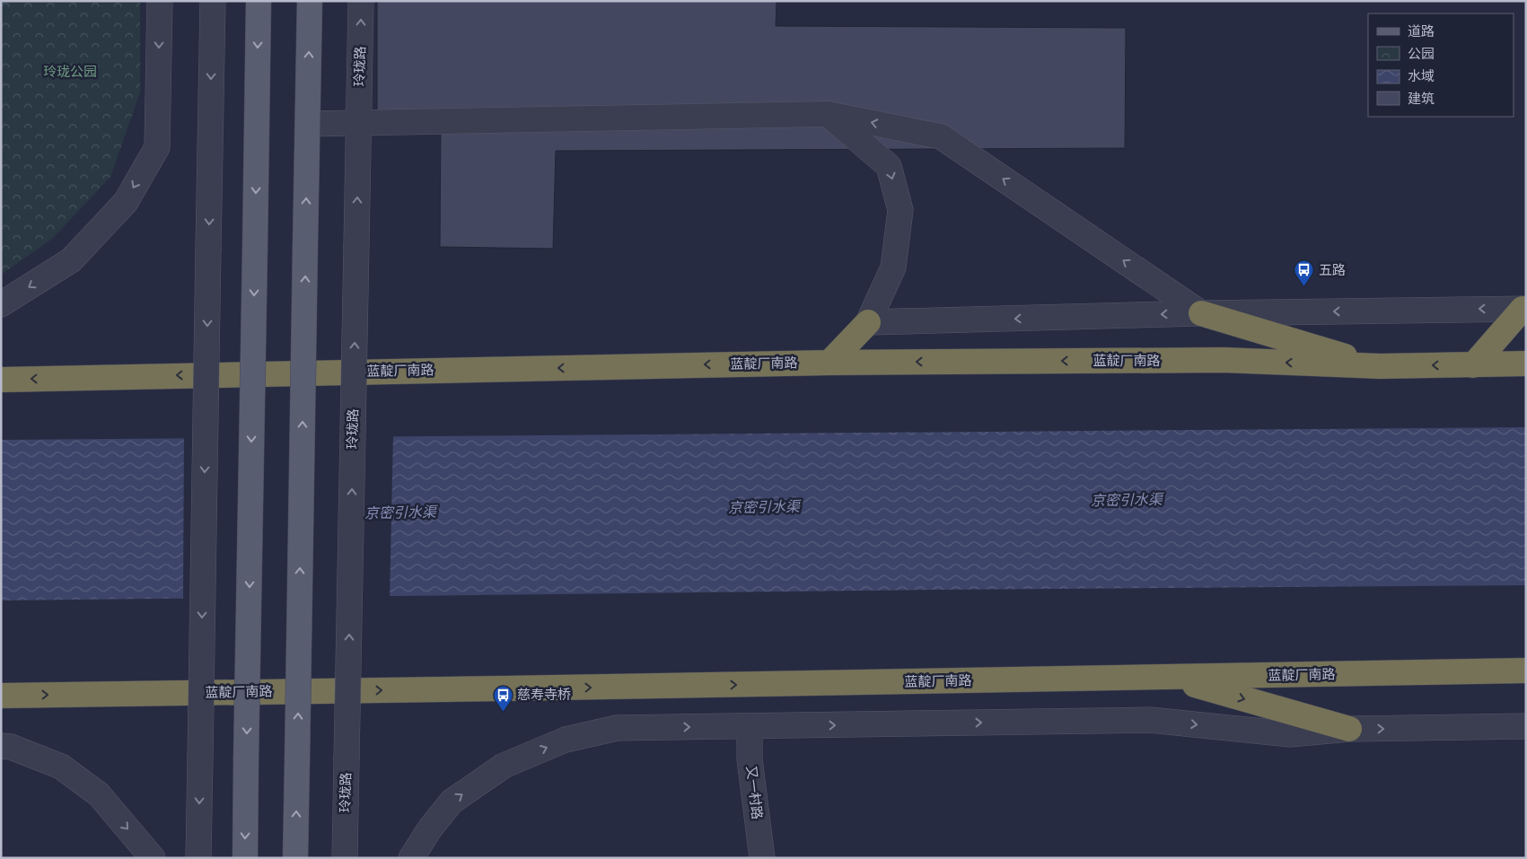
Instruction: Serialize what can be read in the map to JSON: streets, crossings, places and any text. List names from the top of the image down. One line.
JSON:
{"streets":{"highway":["蓝靛厂南路"],"street":["玲珑路","又一村路"]},"water":["京密引水渠"],"parks":["玲珑公园"],"places":{"bus stop":["五路","慈寿寺桥"]},"legend":["道路","公园","水域","建筑"]}
